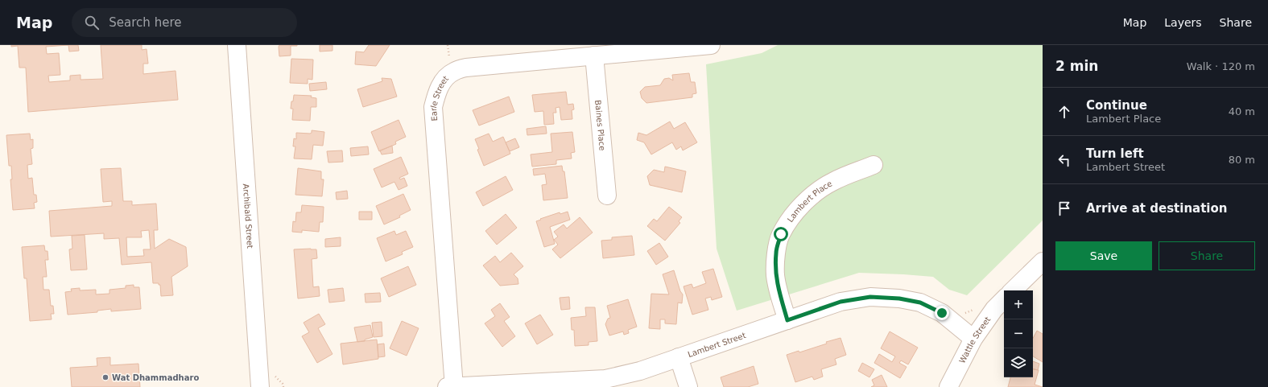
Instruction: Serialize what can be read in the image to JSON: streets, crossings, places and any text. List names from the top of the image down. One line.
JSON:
{"streets":{"street":["Earle Street","Baines Place","Lambert Place","Archibald Street","Wattle Street","Lambert Street"]},"crossings":[["Earle Street","Baines Place"],["Earle Street","Lambert Street"],["Lambert Place","Lambert Street"],["Wattle Street","Lambert Street"]],"places":["Wat Dhammadharo"],"page":{"header":"Map","search":"Search here","nav":["Map","Layers","Share"],"heading":["2 min","Walk · 120 m"],"list":[["Continue","Lambert Place","40 m"],["Turn left","Lambert Street","80 m"],"Arrive at destination"],"buttons":["Save","Share"],"map_buttons":["+","−"]}}
